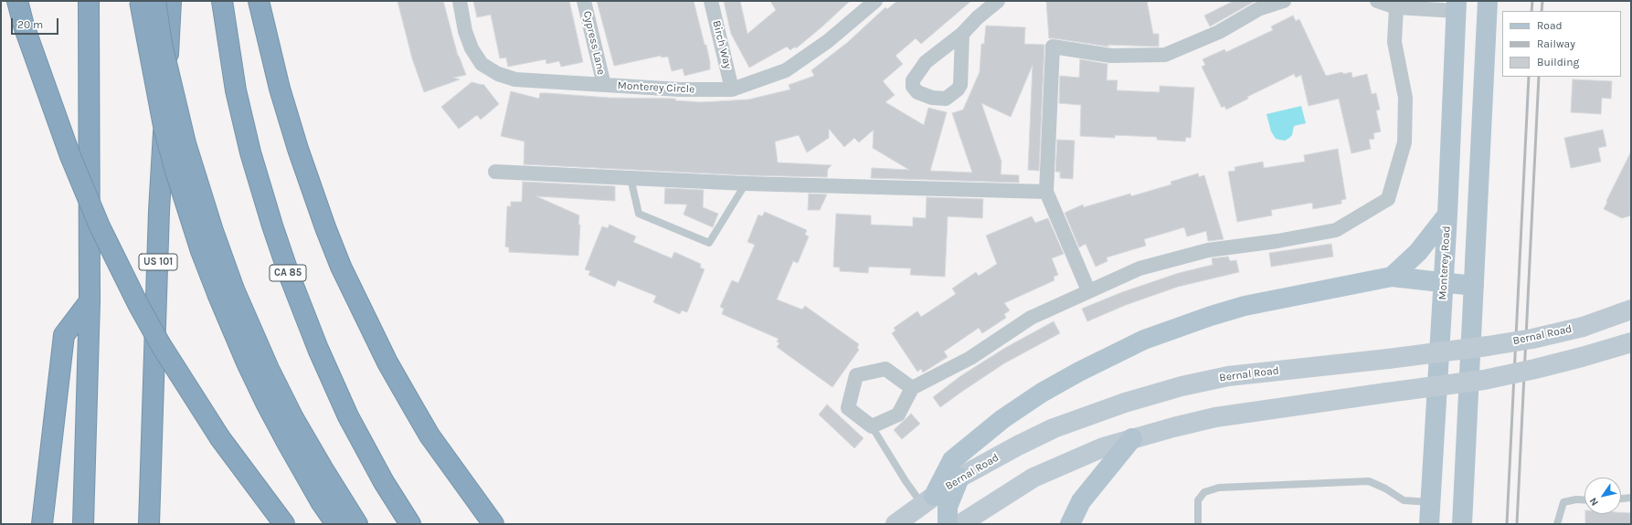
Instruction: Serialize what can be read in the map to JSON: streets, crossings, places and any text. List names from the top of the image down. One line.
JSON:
{"streets":{"highway":["US 101","CA 85"],"main road":["Monterey Road","Bernal Road"],"street":["Cypress Lane","Birch Way","Monterey Circle"]},"crossings":[["Cypress Lane","Monterey Circle"],["Birch Way","Monterey Circle"]],"legend":["Road","Railway","Building"],"scale_bar":"20 m","north":"bottom left"}
